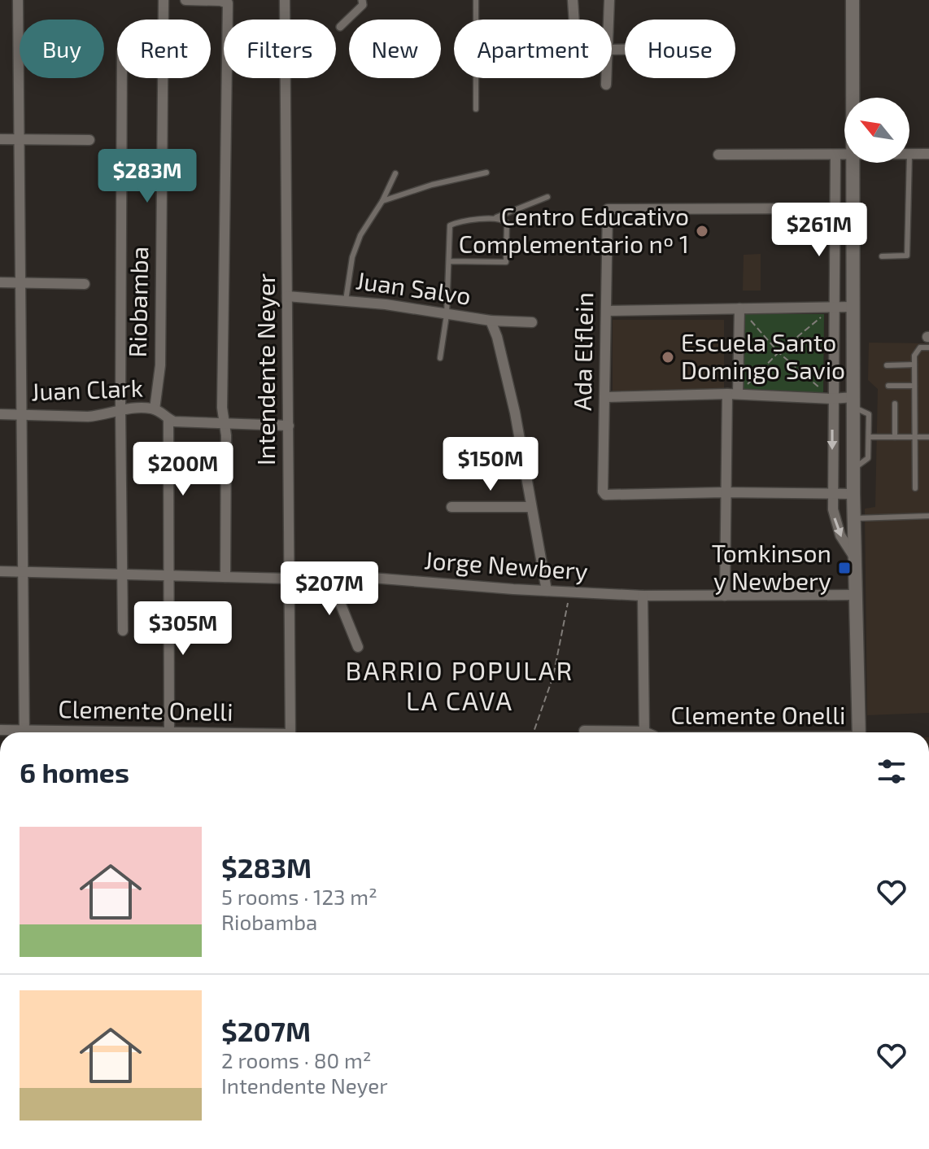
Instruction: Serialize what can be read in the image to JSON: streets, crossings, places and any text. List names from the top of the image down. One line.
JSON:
{"streets":{"street":["Juan Salvo","Riobamba","Ada Elflein","Intendente Neyer","Juan Clark","Jorge Newbery"]},"crossings":[["Juan Salvo","Intendente Neyer"],["Juan Salvo","Jorge Newbery"],["Riobamba","Juan Clark"],["Intendente Neyer","Juan Clark"],["Intendente Neyer","Jorge Newbery"]],"districts":["BARRIO POPULAR LA CAVA"],"places":{"other":["Centro Educativo Complementario nº 1","Escuela Santo Domingo Savio"],"transit":["Tomkinson y Newbery"]},"north":"top left","page":{"chip":["Buy","Rent","Filters","New","Apartment","House"],"price":["$283M","$261M","$150M","$200M","$207M","$305M"],"heading":"6 homes","list":[{"name":"$283M","note":"5 rooms · 123 m² · Riobamba"},{"name":"$207M","note":"2 rooms · 80 m² · Intendente Neyer"}]}}
